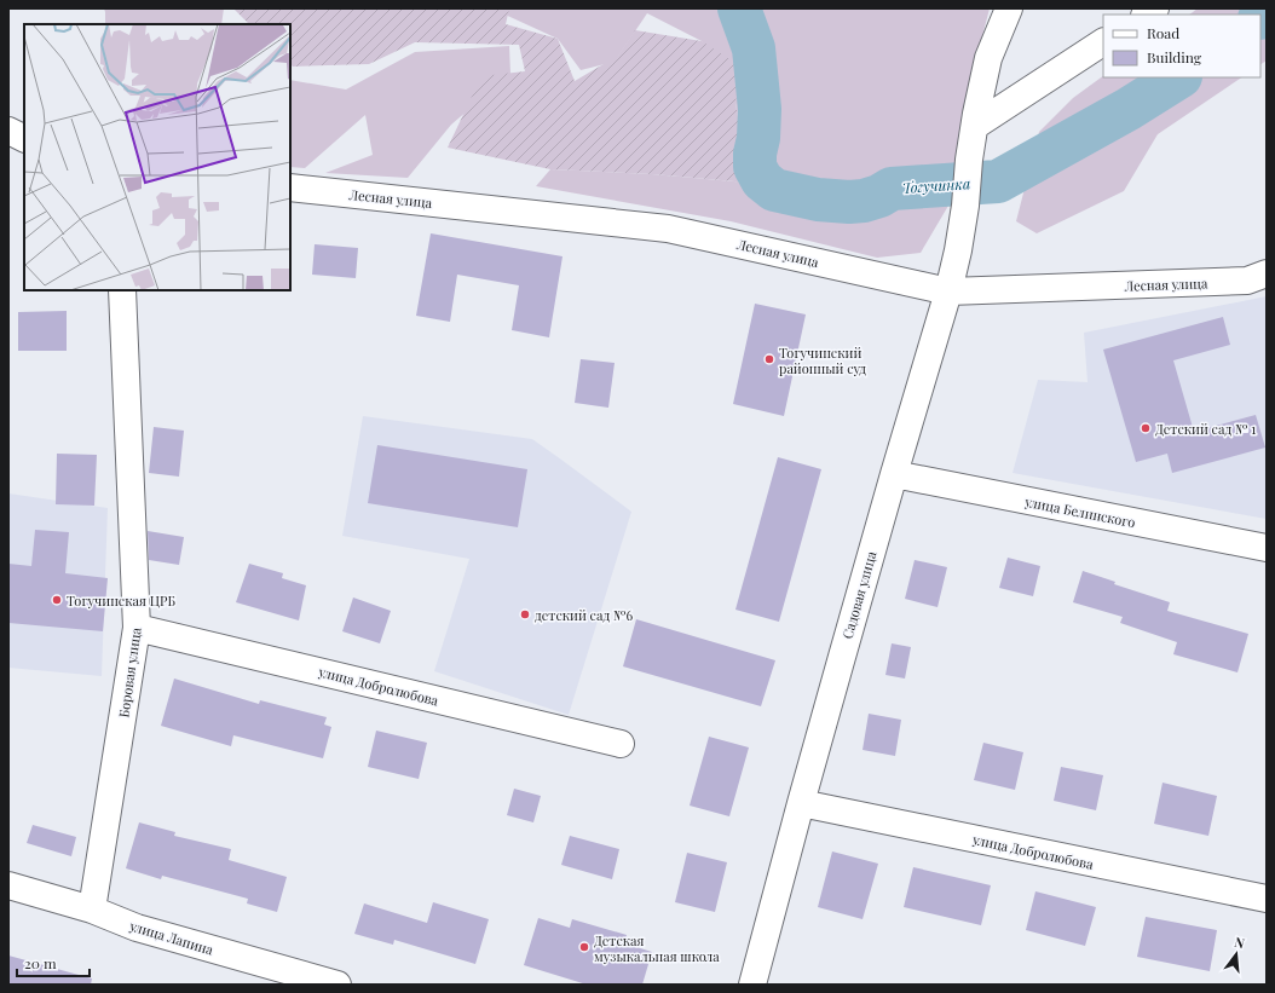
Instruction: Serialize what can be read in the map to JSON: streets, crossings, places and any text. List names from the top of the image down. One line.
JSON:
{"streets":{"street":["Лесная улица","улица Белинского","Садовая улица","Боровая улица","улица Добролюбова","улица Лапина"]},"crossings":[["Лесная улица","Садовая улица"],["улица Белинского","Садовая улица"],["Садовая улица","улица Добролюбова"],["Боровая улица","улица Добролюбова"],["Боровая улица","улица Лапина"]],"water":["Тогучинка"],"places":["Тогучинский районный суд","Детский сад № 1","Тогучинская ЦРБ","детский сад №6","Детская музыкальная школа"],"legend":["Road","Building"],"scale_bar":"20 m","north":"top"}
